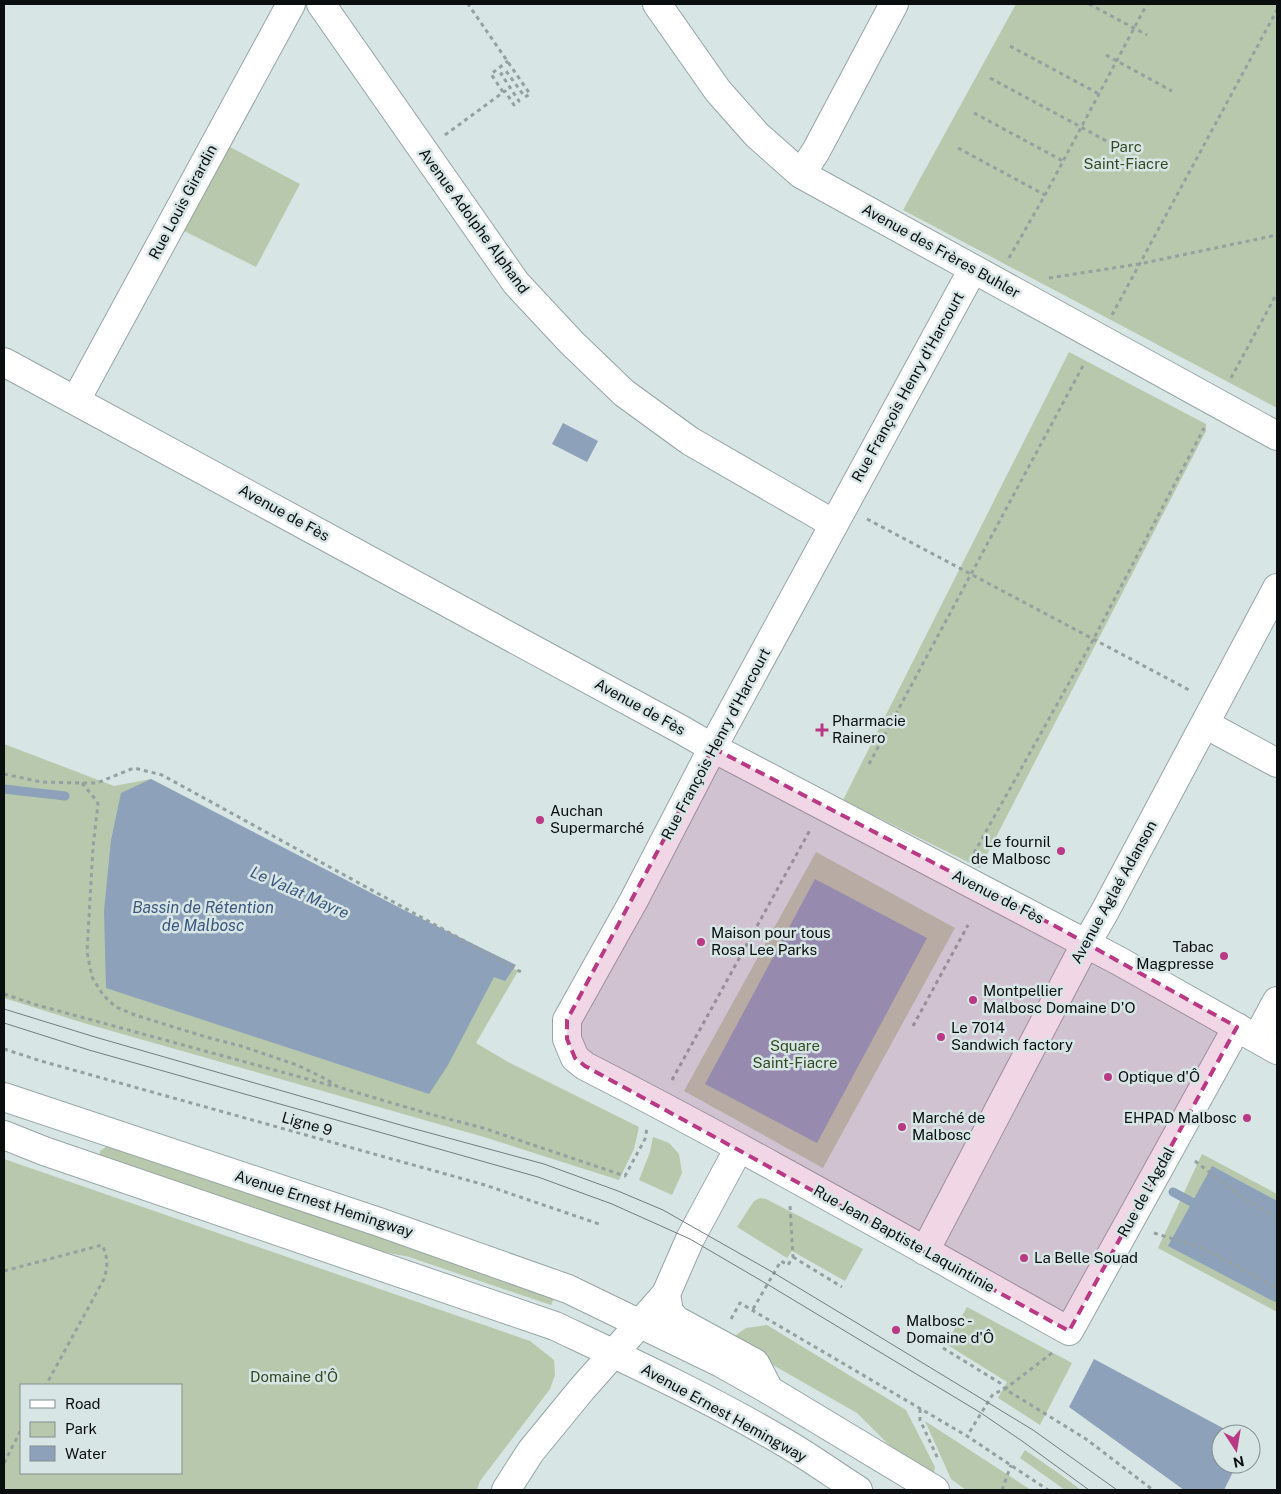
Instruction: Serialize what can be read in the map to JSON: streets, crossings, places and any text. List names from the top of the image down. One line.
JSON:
{"streets":{"street":["Rue Louis Girardin","Avenue Adolphe Alphand","Avenue des Frères Buhler","Rue François Henry d'Harcourt","Avenue de Fès","Avenue Aglaé Adanson","Rue de l'Agdal","Avenue Ernest Hemingway","Rue Jean Baptiste Laquintinie"],"path":["Ligne 9"]},"crossings":[["Rue Louis Girardin","Avenue de Fès"],["Avenue Adolphe Alphand","Rue François Henry d'Harcourt"],["Avenue des Frères Buhler","Rue François Henry d'Harcourt"],["Rue François Henry d'Harcourt","Avenue de Fès"],["Rue François Henry d'Harcourt","Rue Jean Baptiste Laquintinie"],["Avenue de Fès","Avenue Aglaé Adanson"],["Avenue de Fès","Rue de l'Agdal"],["Avenue Aglaé Adanson","Rue Jean Baptiste Laquintinie"],["Rue de l'Agdal","Rue Jean Baptiste Laquintinie"]],"water":["Le Valat Mayre","Bassin de Rétention de Malbosc"],"parks":["Parc Saint-Fiacre","Square Saint-Fiacre","Domaine d'Ô"],"places":{"health":["Pharmacie Rainero"],"other":["Auchan Supermarché","Le fournil de Malbosc","Maison pour tous Rosa Lee Parks","Tabac Magpresse","Montpellier Malbosc Domaine D'O","Le 7014 Sandwich factory","Optique d'Ô","EHPAD Malbosc","Marché de Malbosc","La Belle Souad","Malbosc - Domaine d'Ô"]},"legend":["Road","Park","Water"],"north":"bottom"}
